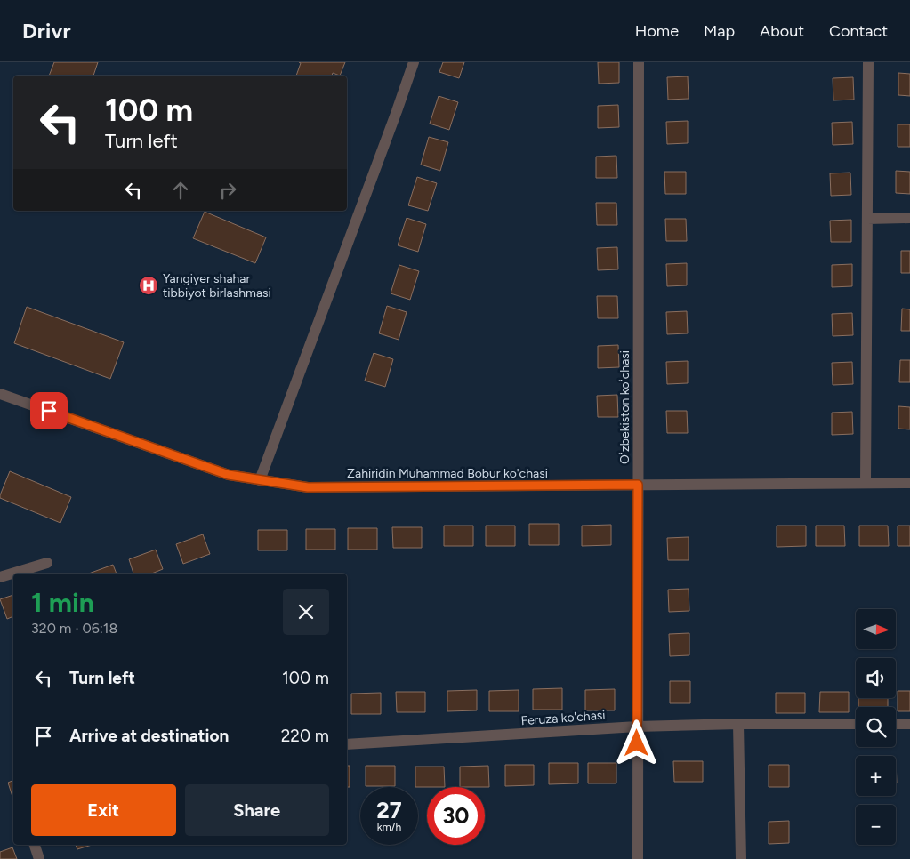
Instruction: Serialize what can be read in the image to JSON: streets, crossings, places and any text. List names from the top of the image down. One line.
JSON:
{"streets":{"street":["Oʻzbekiston koʻchasi","Zahiridin Muhammad Bobur ko'chasi","Feruza ko'chasi"]},"crossings":[["Oʻzbekiston koʻchasi","Zahiridin Muhammad Bobur ko'chasi"],["Oʻzbekiston koʻchasi","Feruza ko'chasi"]],"places":{"hospital":["Yangiyer shahar tibbiyot birlashmasi"]},"north":"right","page":{"header":"Drivr","nav":["Home","Map","About","Contact"],"turn":["100 m","Turn left"],"heading":["1 min","320 m · 06:18"],"map_buttons":["+","−"],"list":[{"name":"Turn left","value":"100 m"},{"name":"Arrive at destination","value":"220 m"}],"buttons":["Exit","Share"],"speed":"27 km/h","limit":"30"}}
